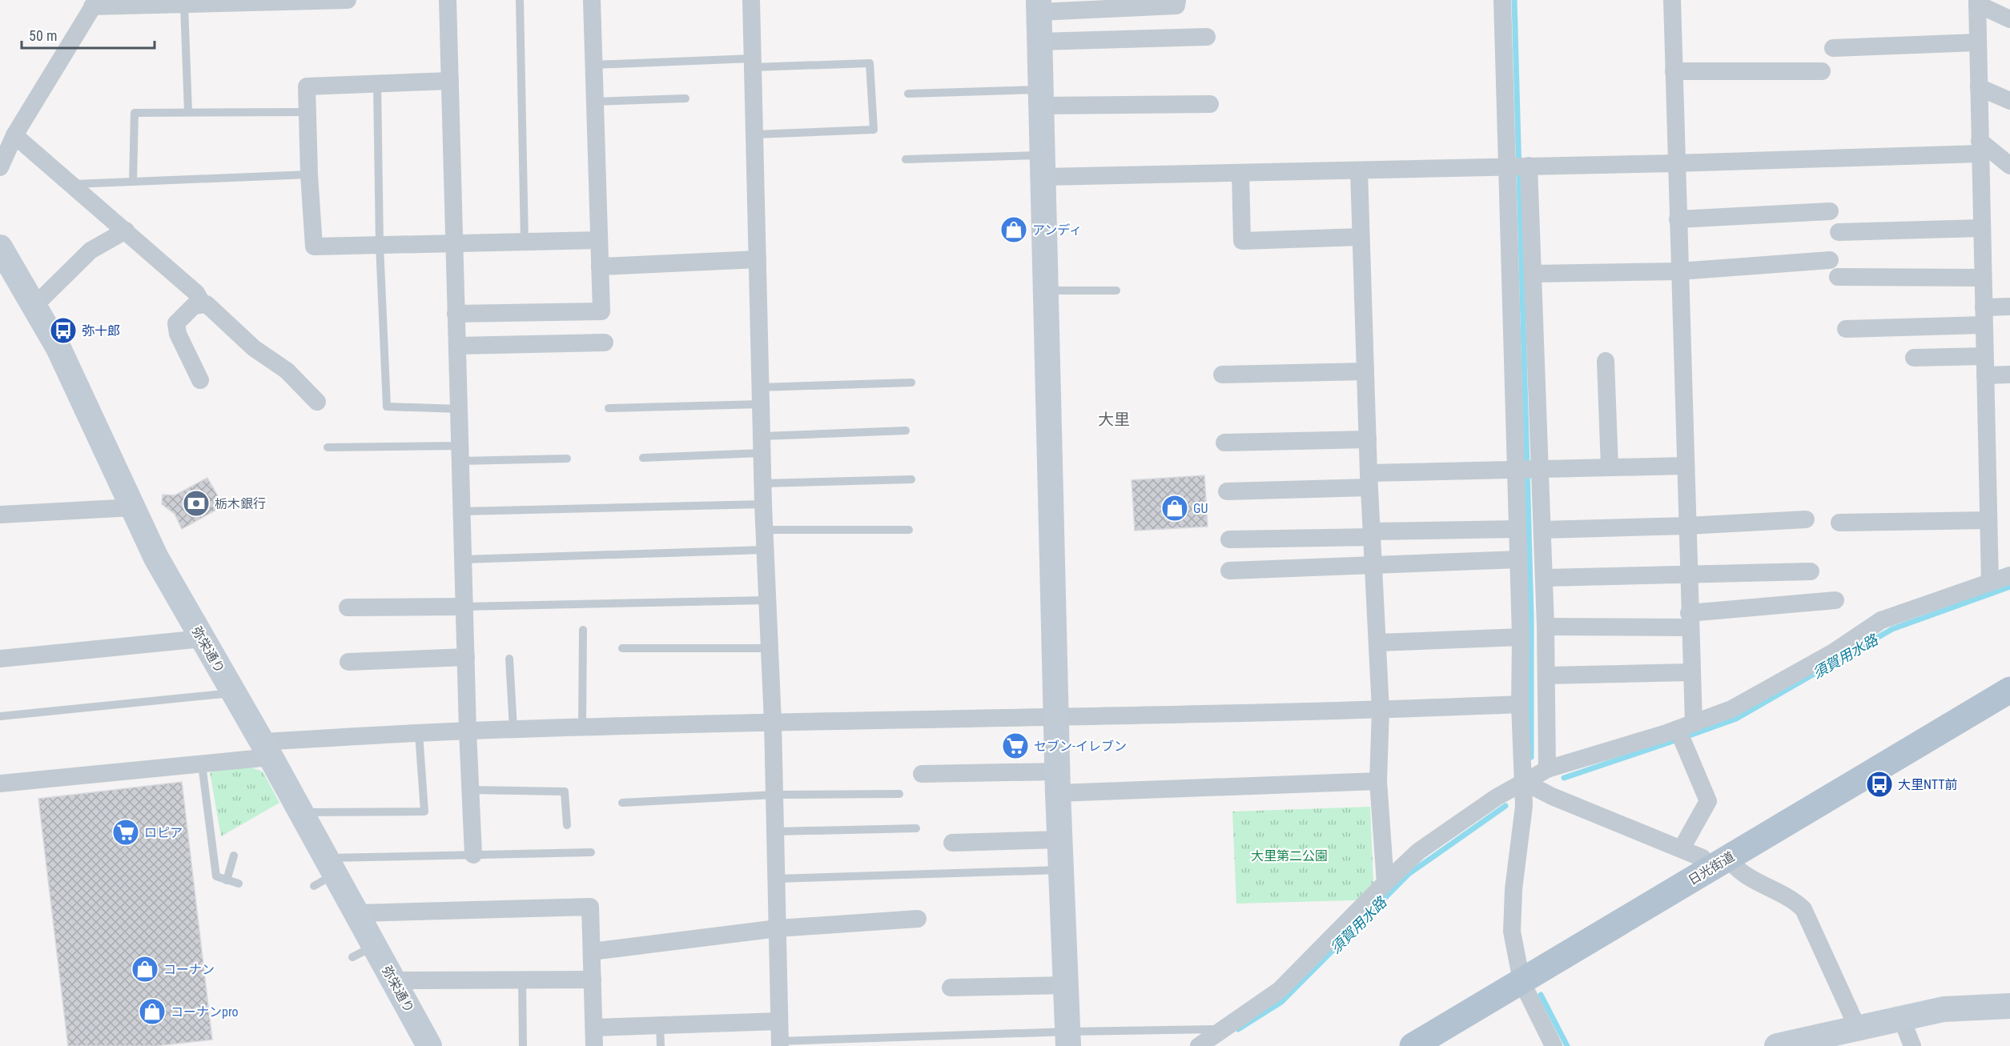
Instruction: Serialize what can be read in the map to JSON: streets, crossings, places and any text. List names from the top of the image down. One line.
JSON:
{"streets":{"main road":["日光街道"],"street":["弥栄通り"]},"districts":["大里"],"water":["須賀用水路"],"parks":["大里第二公園"],"places":{"shop":["アンディ","GU","コーナン","コーナンpro"],"bus stop":["弥十郎","大里NTT前"],"bank":["栃木銀行"],"supermarket":["セブン-イレブン","ロピア"]},"scale_bar":"50 m"}
